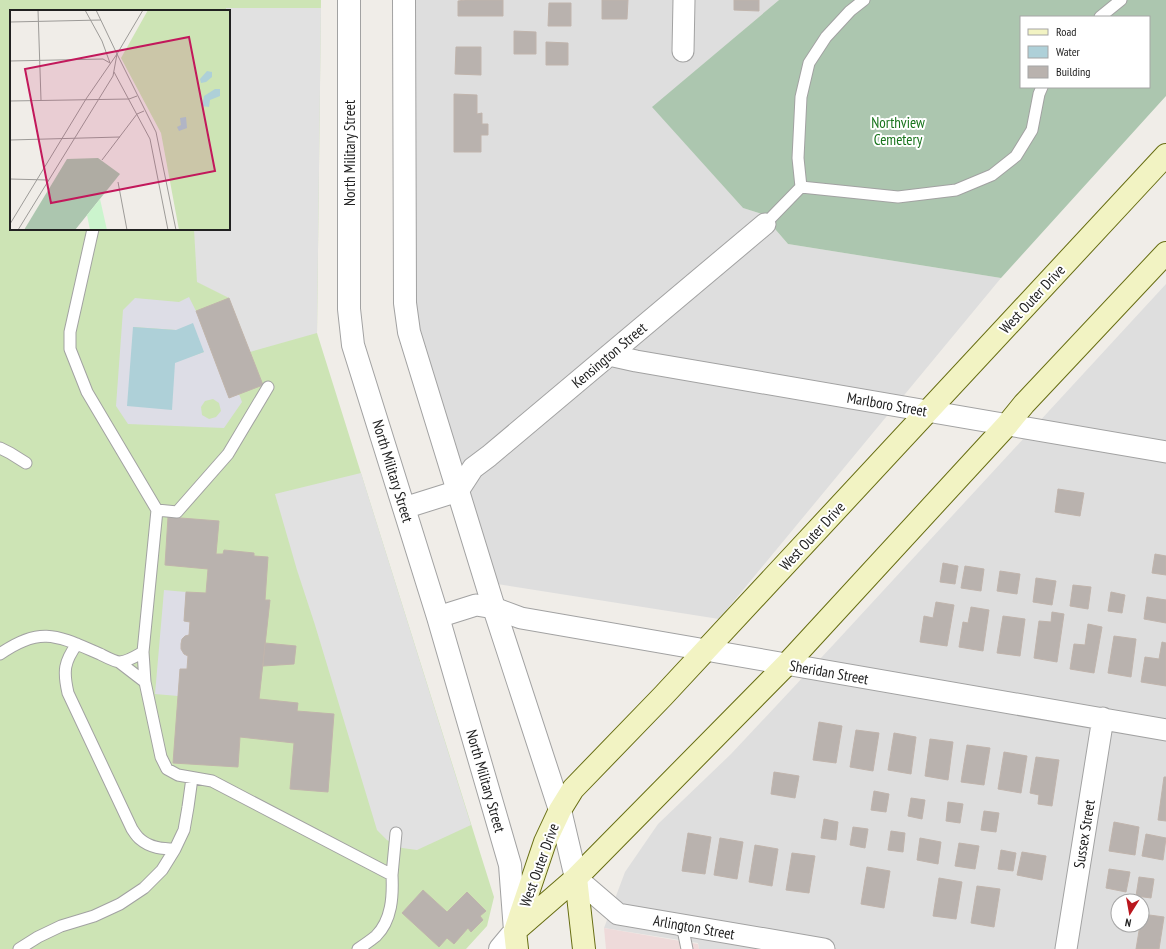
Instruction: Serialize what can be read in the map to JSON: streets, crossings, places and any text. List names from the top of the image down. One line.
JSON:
{"streets":{"main road":["West Outer Drive"],"street":["North Military Street","Kensington Street","Marlboro Street","Sheridan Street","Sussex Street","Arlington Street"]},"crossings":[["North Military Street","West Outer Drive"],["North Military Street","Sheridan Street"],["West Outer Drive","Marlboro Street"],["West Outer Drive","Sheridan Street"],["Kensington Street","Marlboro Street"],["Sheridan Street","Sussex Street"]],"parks":["Northview Cemetery"],"legend":["Road","Water","Building"],"north":"bottom"}
